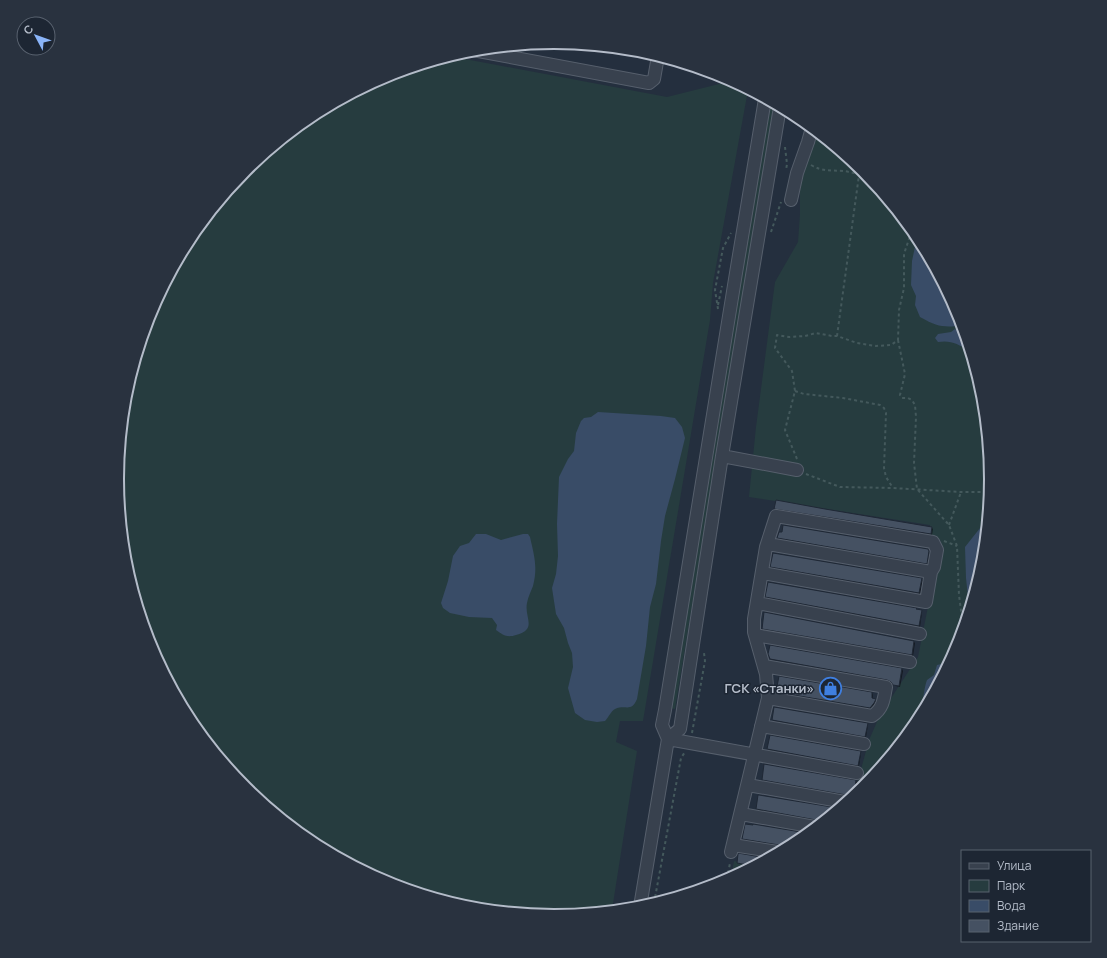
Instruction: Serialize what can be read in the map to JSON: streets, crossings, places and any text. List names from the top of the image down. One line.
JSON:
{"places":{"shop":["ГСК «Станки»"]},"legend":["Улица","Парк","Вода","Здание"],"north":"top left"}
